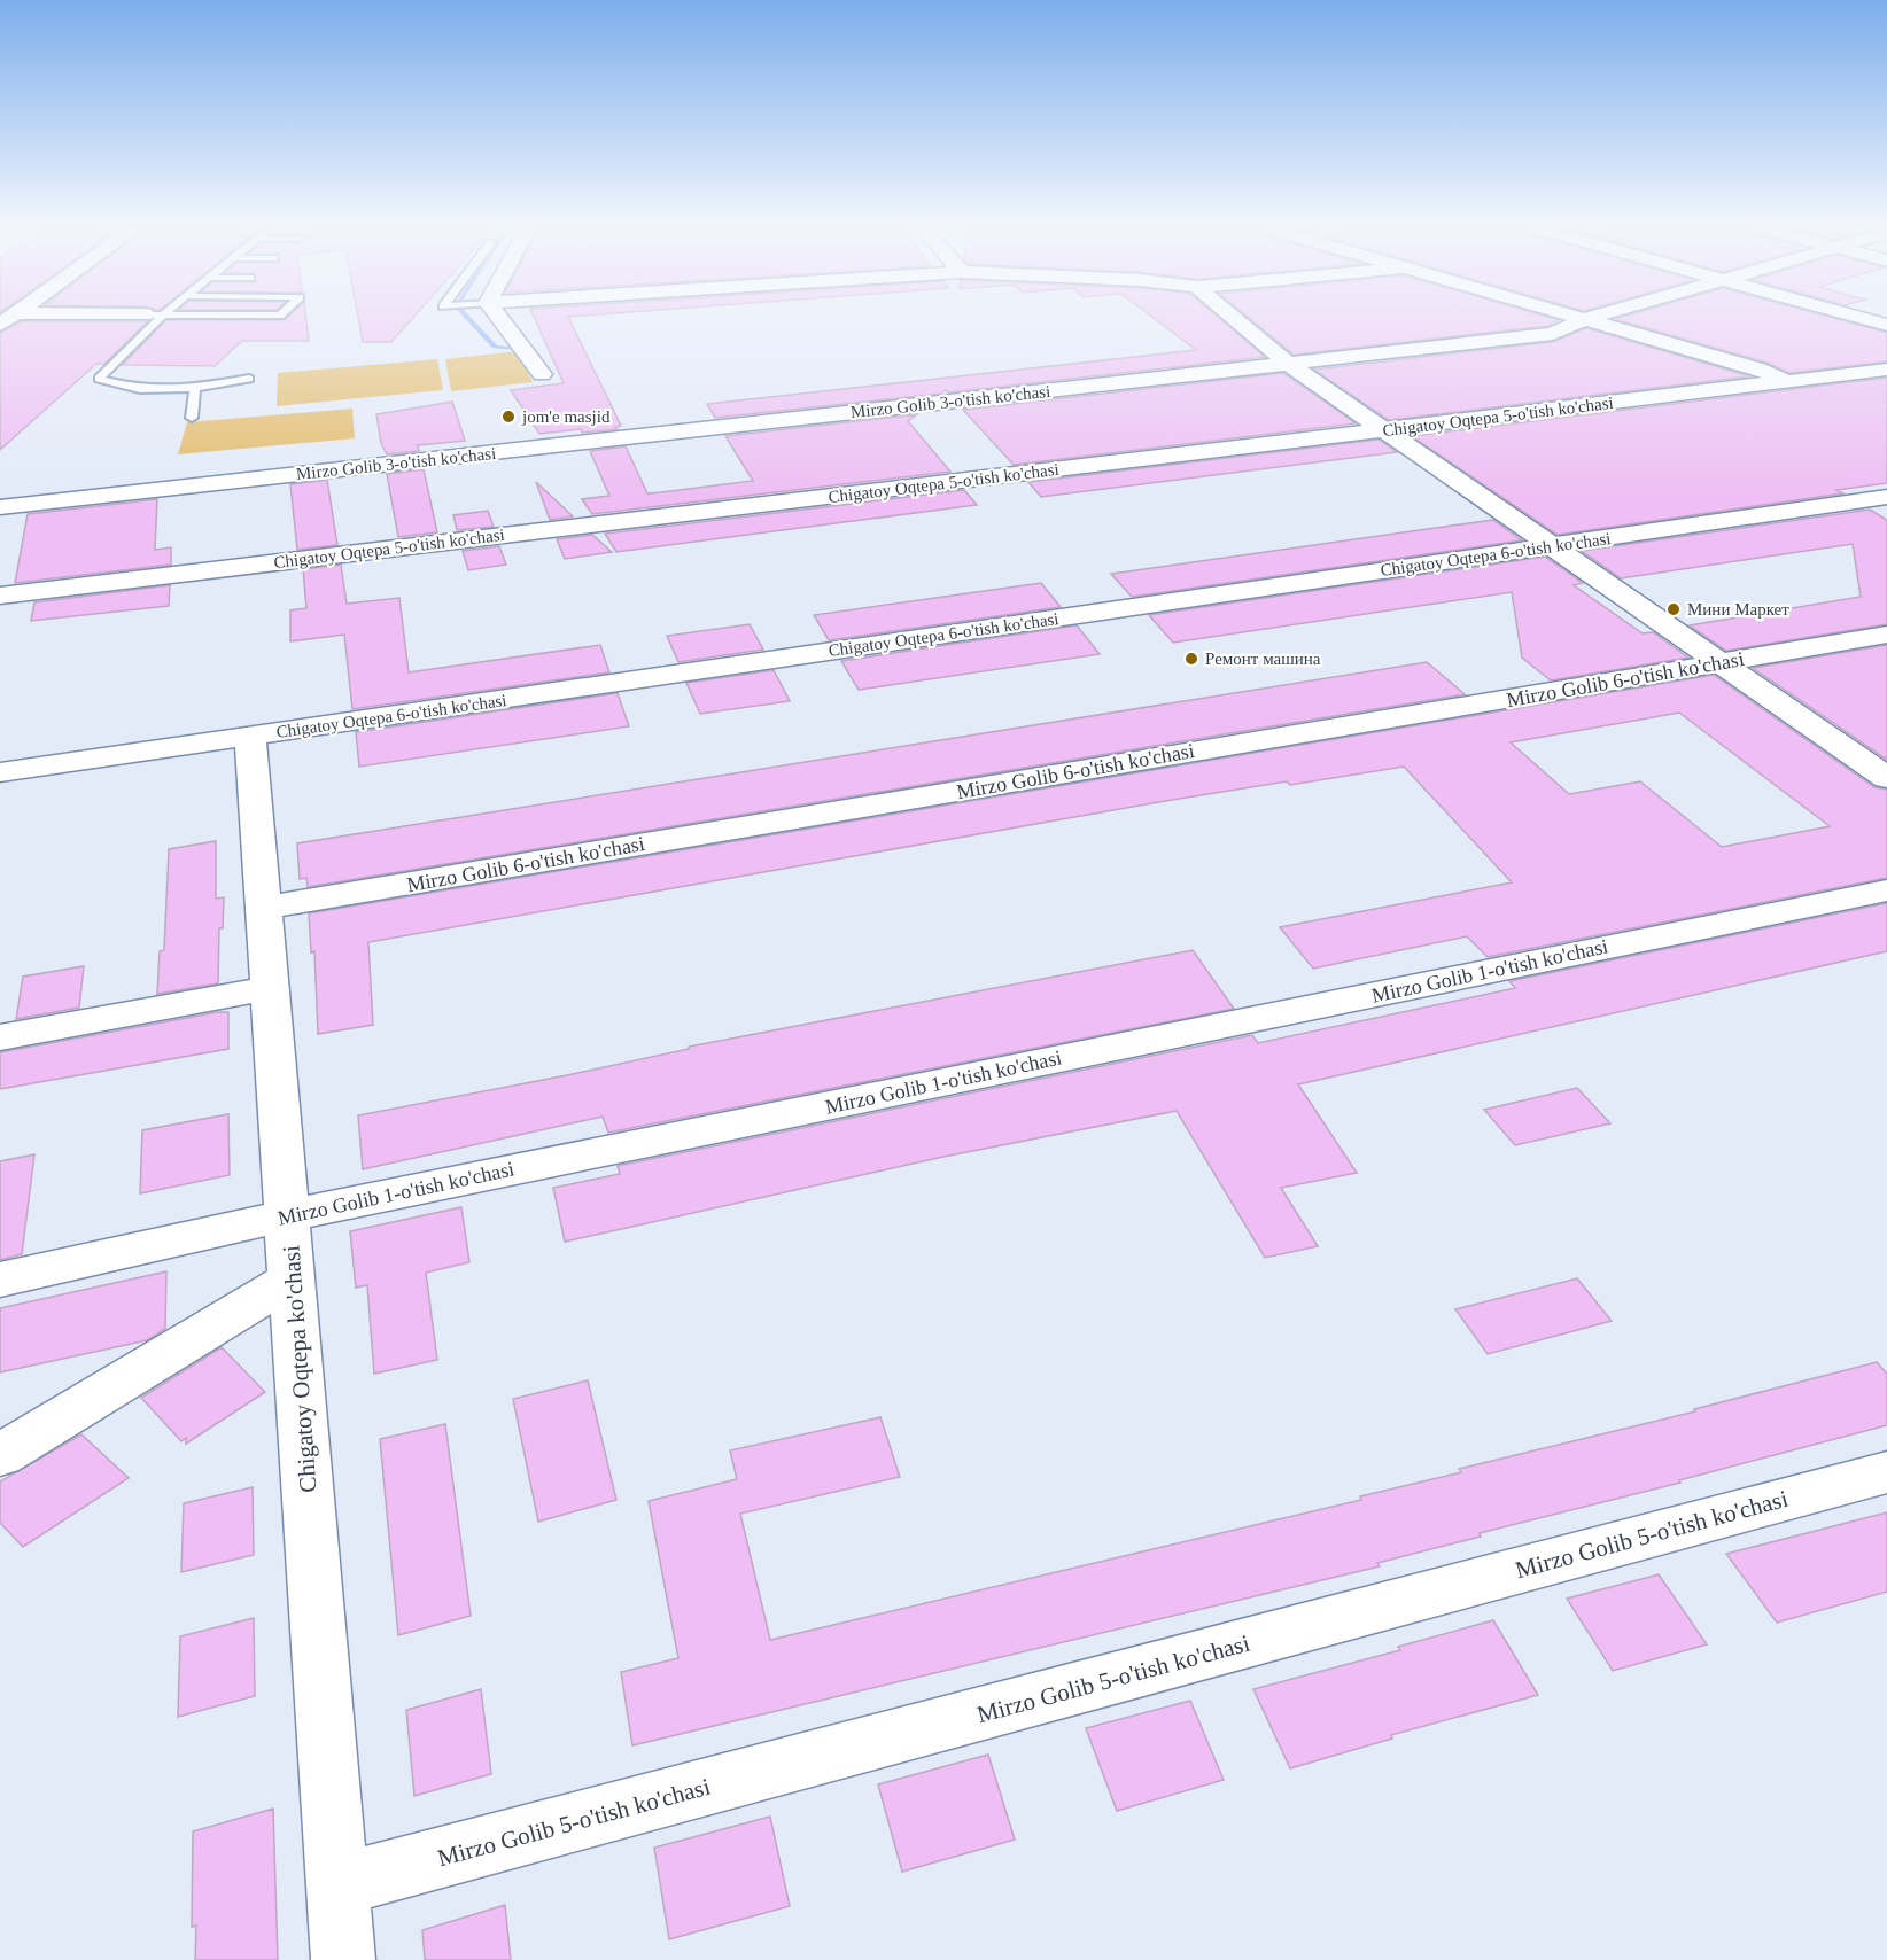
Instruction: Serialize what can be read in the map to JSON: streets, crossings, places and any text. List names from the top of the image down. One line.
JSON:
{"streets":{"street":["Mirzo Golib 3-o'tish ko'chasi","Chigatoy Oqtepa 5-o'tish ko'chasi","Chigatoy Oqtepa 6-o'tish ko'chasi","Mirzo Golib 6-o'tish ko'chasi","Mirzo Golib 1-o'tish ko'chasi","Chigatoy Oqtepa ko'chasi","Mirzo Golib 5-o'tish ko'chasi"]},"crossings":[["Chigatoy Oqtepa 6-o'tish ko'chasi","Chigatoy Oqtepa ko'chasi"],["Mirzo Golib 6-o'tish ko'chasi","Chigatoy Oqtepa ko'chasi"],["Mirzo Golib 1-o'tish ko'chasi","Chigatoy Oqtepa ko'chasi"],["Chigatoy Oqtepa ko'chasi","Mirzo Golib 5-o'tish ko'chasi"]],"places":["jom'e masjid","Мини Маркет","Ремонт машина"]}
